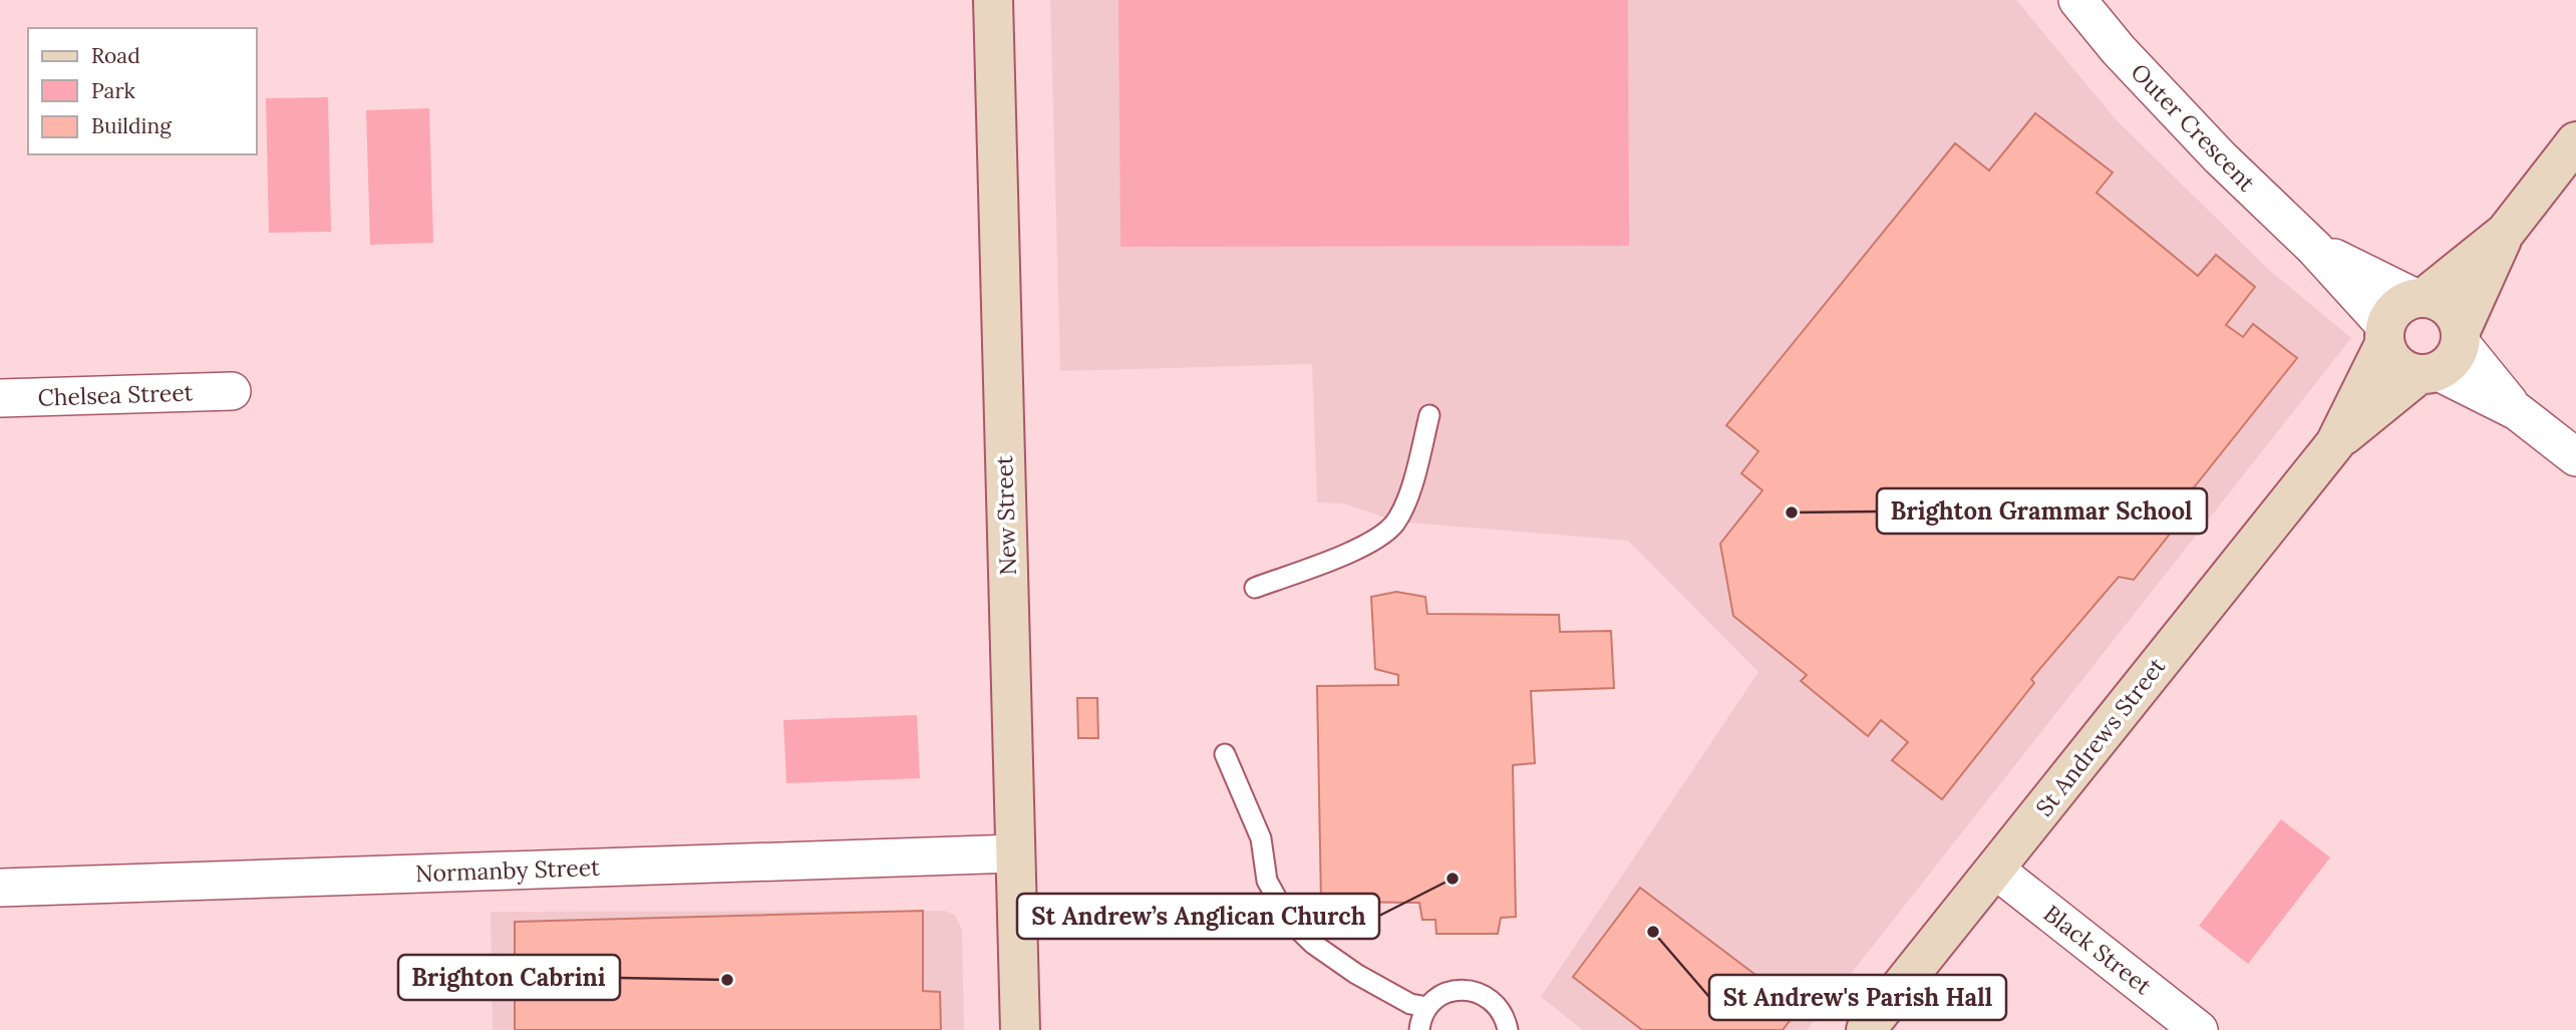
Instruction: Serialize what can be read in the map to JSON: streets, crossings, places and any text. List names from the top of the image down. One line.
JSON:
{"streets":{"street":["Outer Crescent","Chelsea Street","New Street","St Andrews Street","Normanby Street","Black Street"]},"crossings":[["Outer Crescent","St Andrews Street"],["New Street","Normanby Street"],["St Andrews Street","Black Street"]],"places":["Brighton Grammar School","St Andrew’s Anglican Church","St Andrew's Parish Hall","Brighton Cabrini"],"legend":["Road","Park","Building"]}
